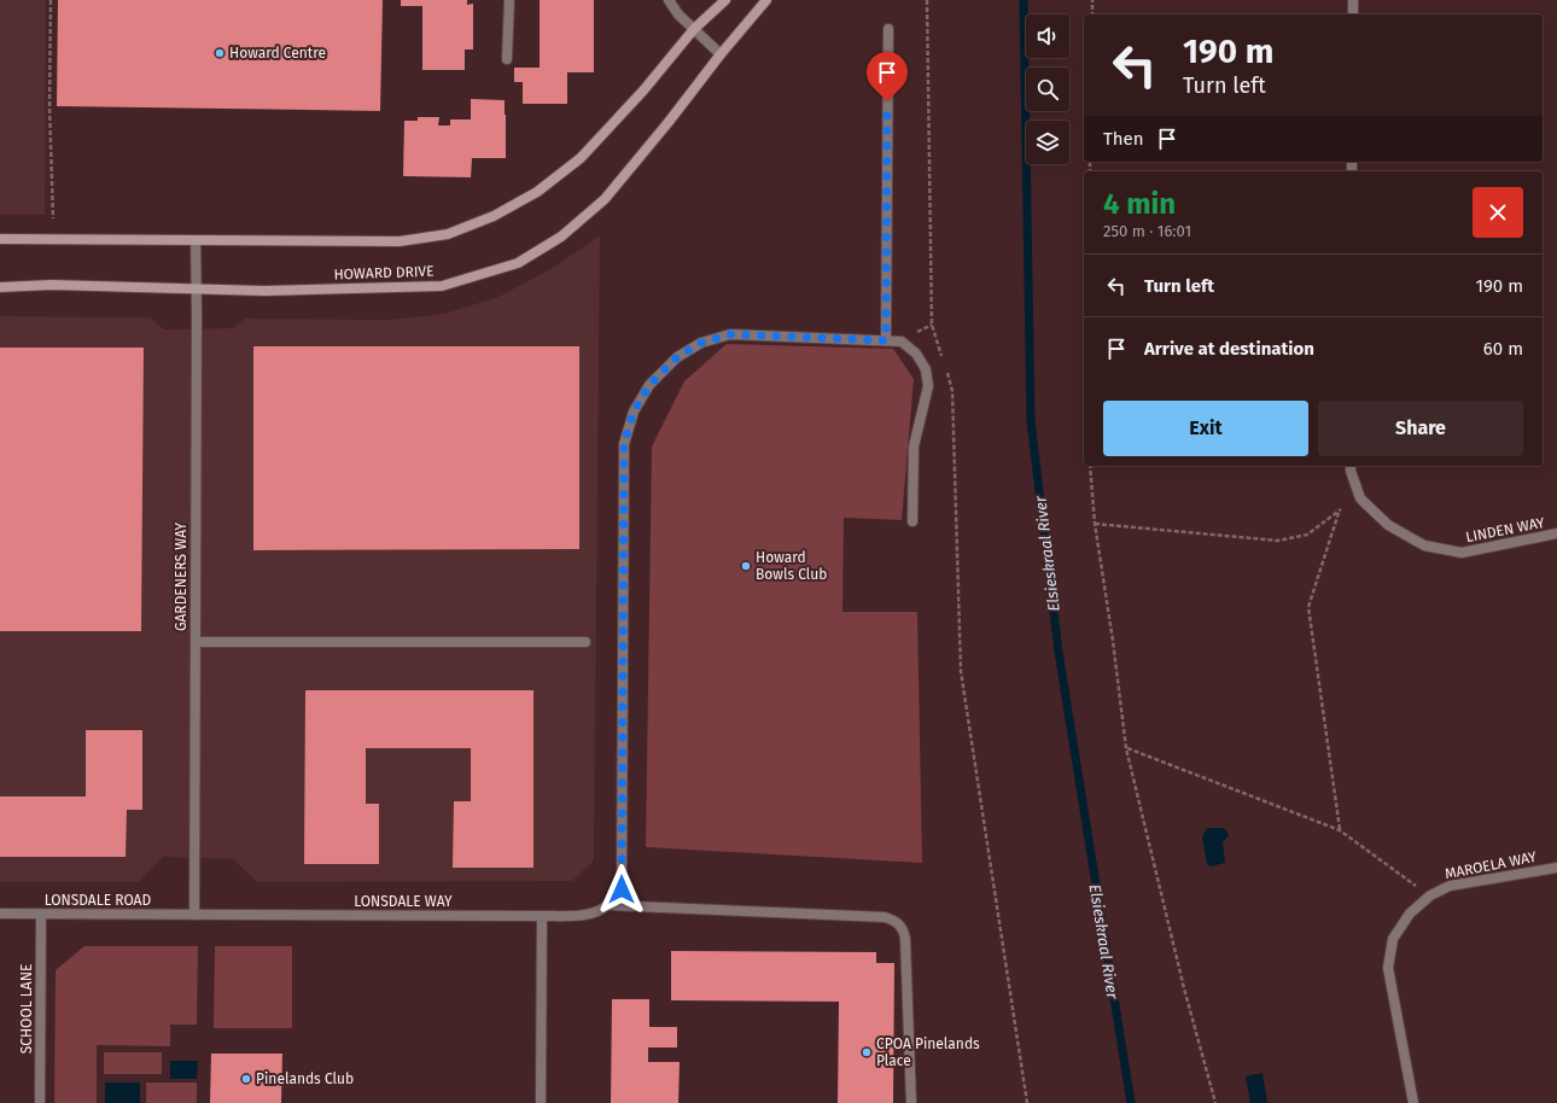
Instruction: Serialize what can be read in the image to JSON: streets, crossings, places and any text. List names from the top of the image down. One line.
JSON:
{"streets":{"street":["HOWARD DRIVE","LINDEN WAY","GARDENERS WAY","MAROELA WAY","LONSDALE ROAD","LONSDALE WAY","SCHOOL LANE"]},"crossings":[["HOWARD DRIVE","GARDENERS WAY"],["GARDENERS WAY","LONSDALE ROAD"],["GARDENERS WAY","LONSDALE WAY"],["LONSDALE ROAD","LONSDALE WAY"],["LONSDALE ROAD","SCHOOL LANE"]],"water":["Elsieskraal River"],"places":["Howard Centre","Howard Bowls Club","CPOA Pinelands Place","Pinelands Club"],"page":{"turn":["190 m","Turn left"],"then":"Then","heading":["4 min","250 m · 16:01"],"list":[{"name":"Turn left","value":"190 m"},{"name":"Arrive at destination","value":"60 m"}],"buttons":["Exit","Share"]}}
